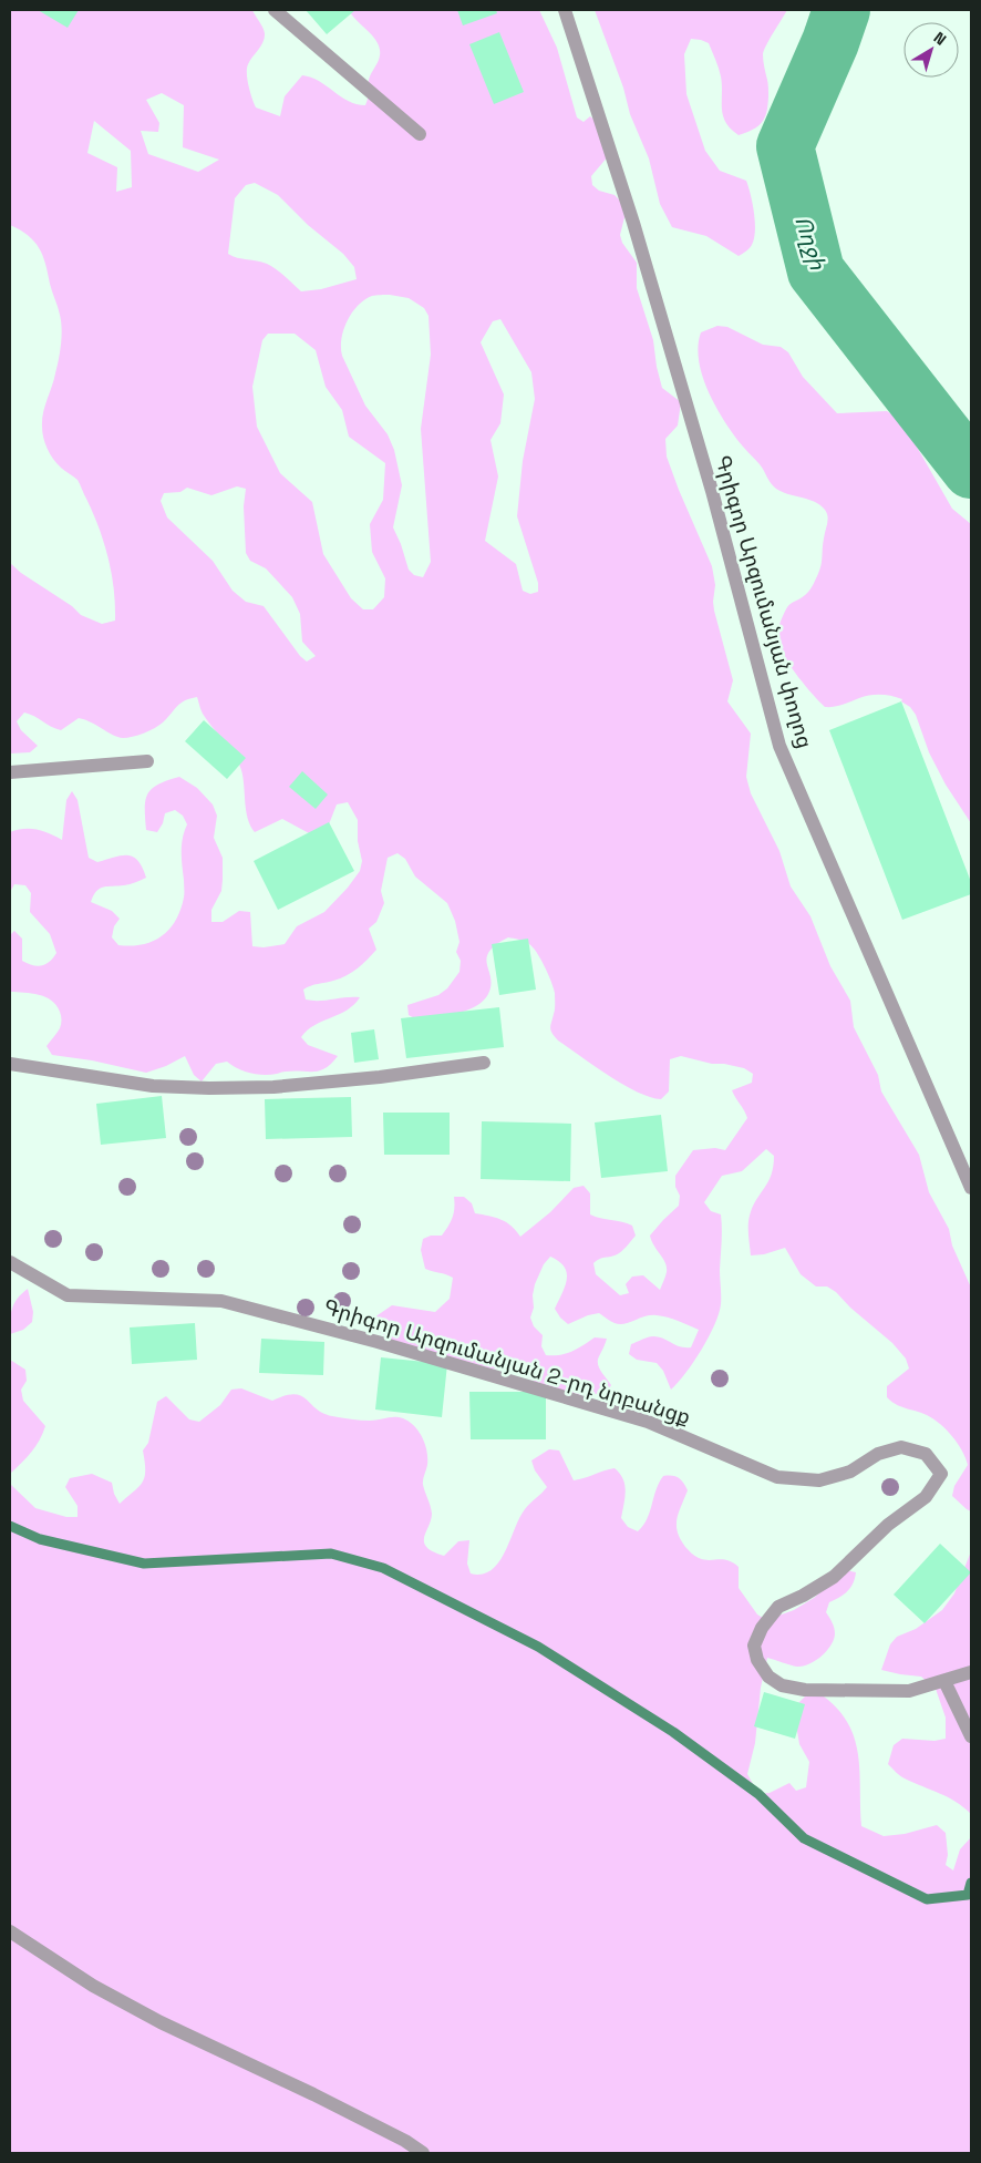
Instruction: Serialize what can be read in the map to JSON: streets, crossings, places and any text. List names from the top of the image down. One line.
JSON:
{"streets":{"street":["Գրիգոր Արզումանյան փողոց","Գրիգոր Արզումանյան 2-րդ նրբանցք"]},"water":["Ողջի"],"north":"top right"}
